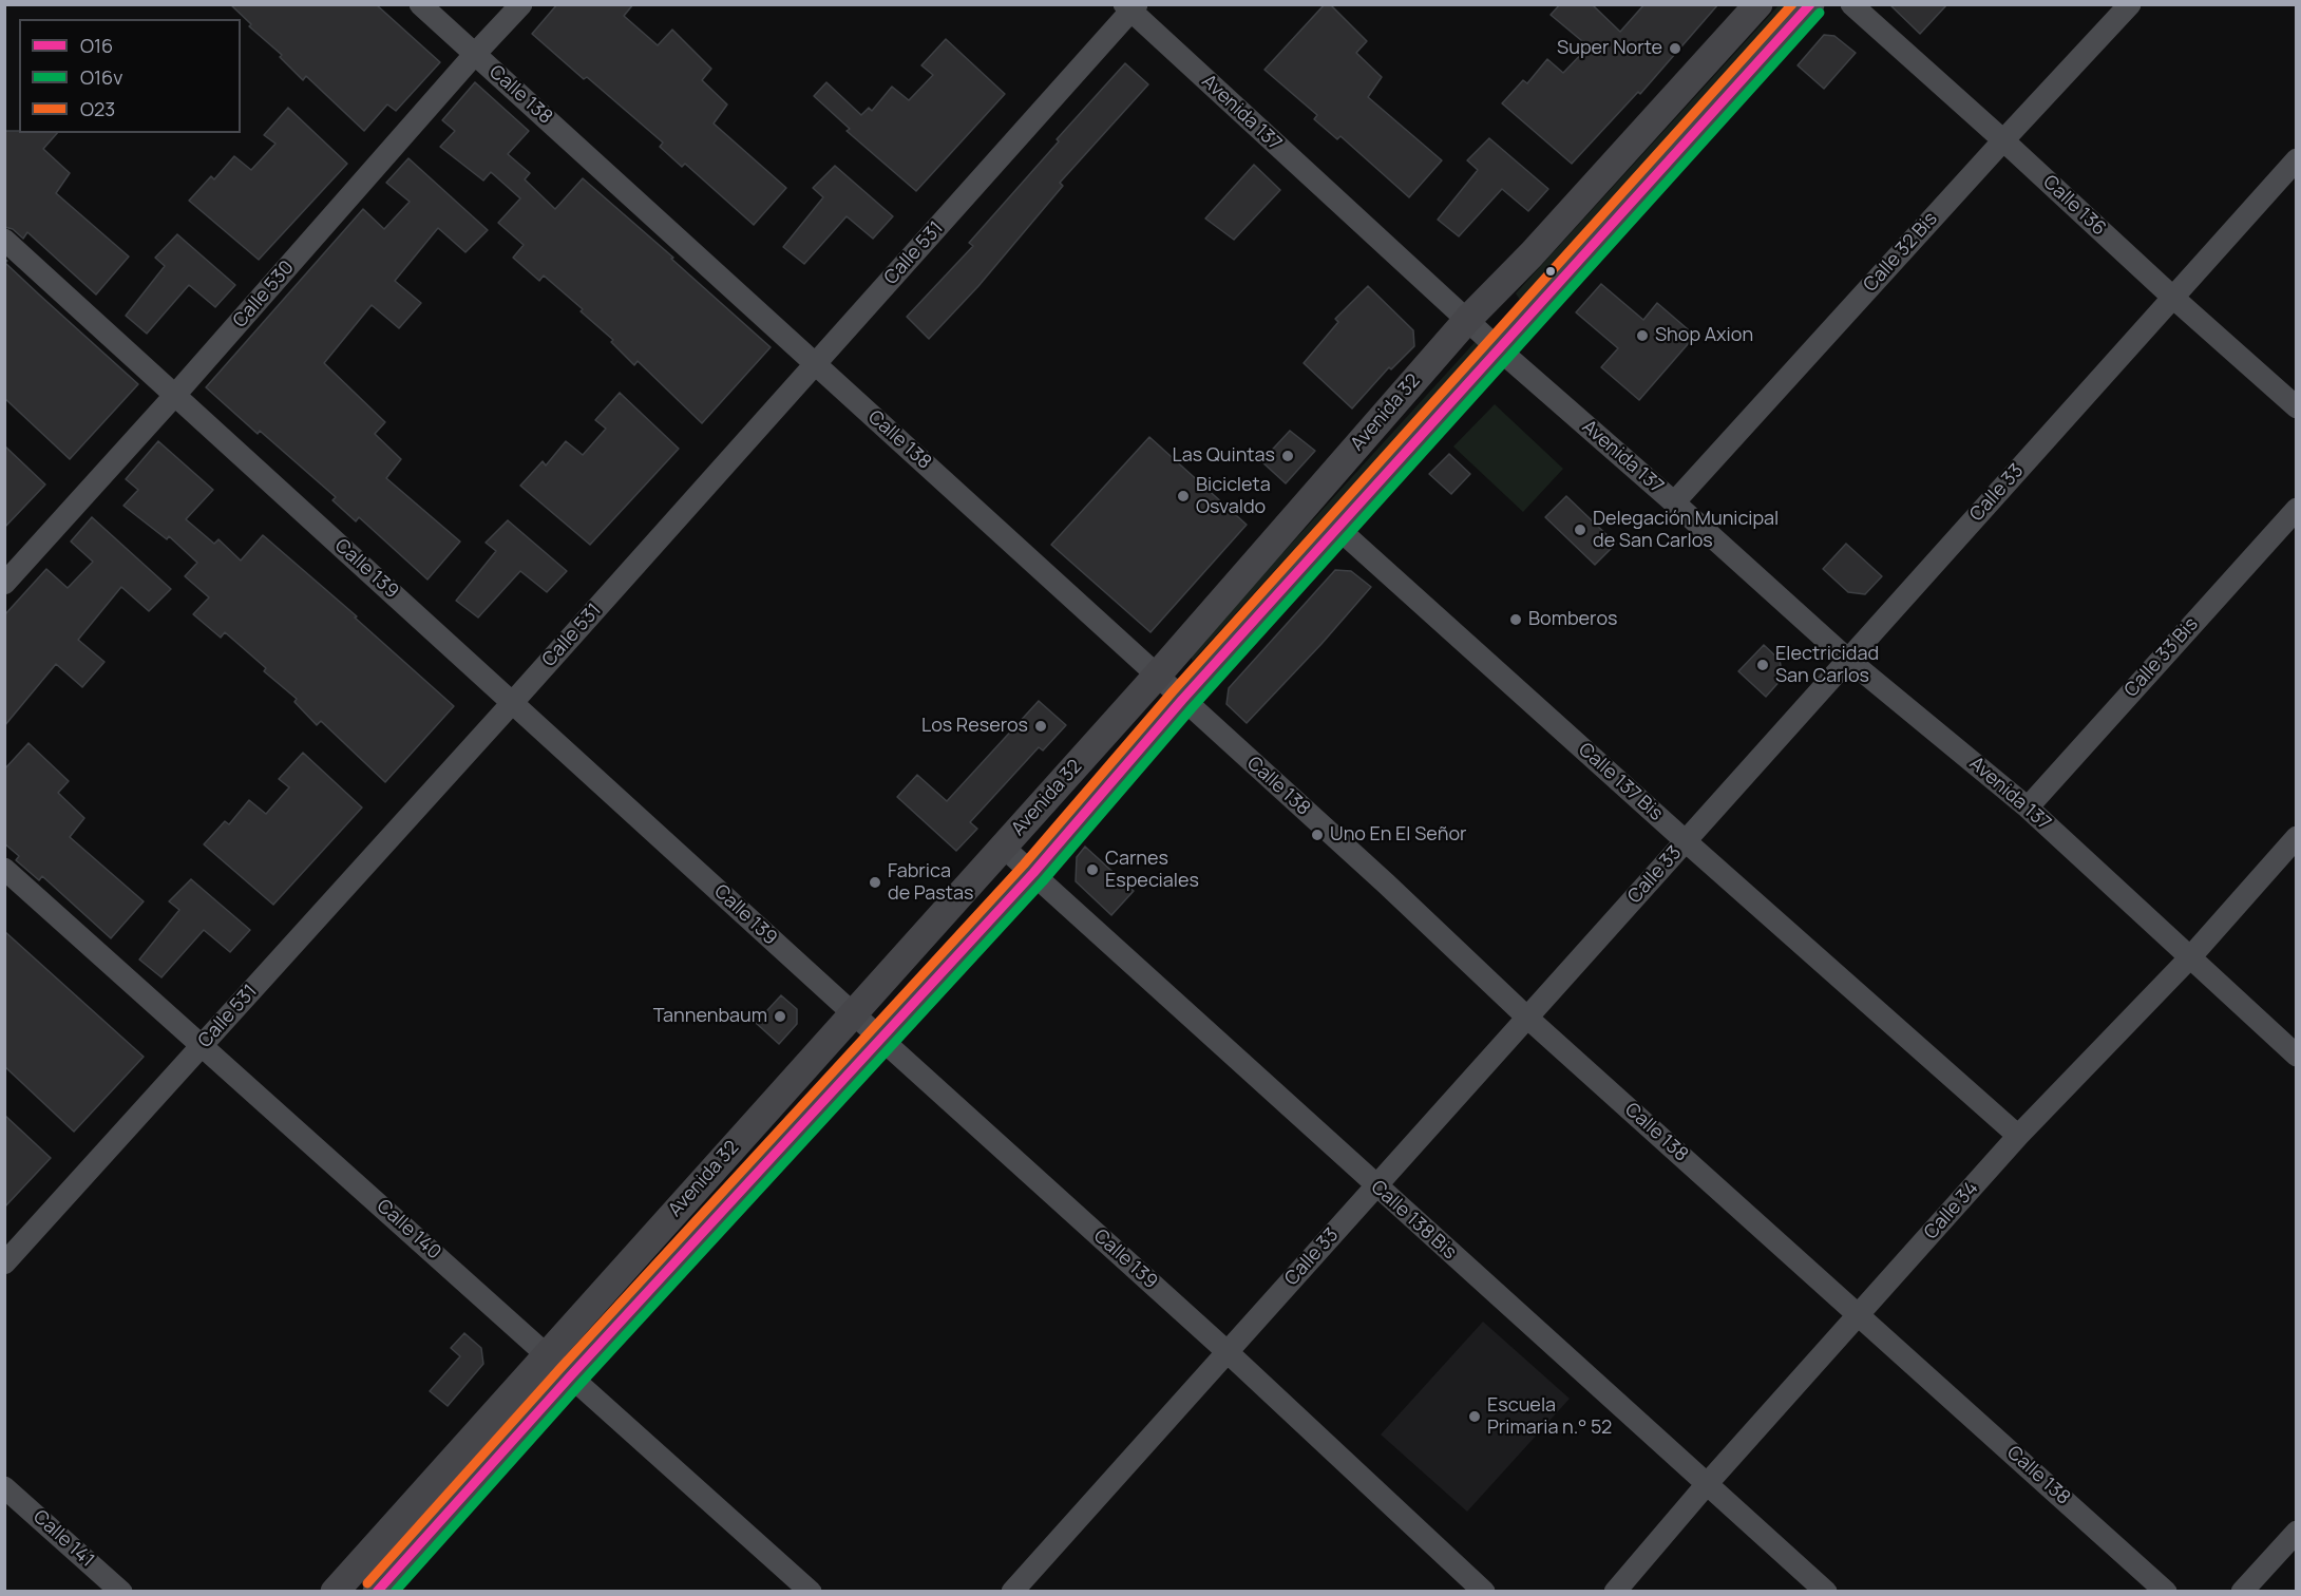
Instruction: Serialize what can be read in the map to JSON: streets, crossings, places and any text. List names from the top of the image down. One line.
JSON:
{"streets":{"main road":["Avenida 32"],"street":["Calle 138","Avenida 137","Calle 136","Calle 32 Bis","Calle 531","Calle 530","Calle 33","Calle 139","Calle 33 Bis","Calle 137 Bis","Calle 34","Calle 138 Bis","Calle 140","Calle 141"]},"crossings":[["Calle 138","Calle 531"],["Calle 138","Calle 530"],["Calle 138","Avenida 32"],["Calle 138","Calle 33"],["Calle 138","Calle 34"],["Avenida 137","Calle 32 Bis"],["Avenida 137","Calle 531"],["Avenida 137","Avenida 32"],["Avenida 137","Calle 33"],["Avenida 137","Calle 33 Bis"],["Avenida 137","Calle 34"],["Calle 136","Calle 32 Bis"],["Calle 136","Calle 33"],["Calle 531","Calle 139"],["Calle 531","Calle 140"],["Calle 530","Calle 139"],["Avenida 32","Calle 139"],["Avenida 32","Calle 137 Bis"],["Avenida 32","Calle 138 Bis"],["Avenida 32","Calle 140"],["Calle 33","Calle 139"],["Calle 33","Calle 137 Bis"],["Calle 33","Calle 138 Bis"],["Calle 137 Bis","Calle 34"],["Calle 34","Calle 138 Bis"]],"places":["Super Norte","Shop Axion","Las Quintas","Bicicleta Osvaldo","Delegación Municipal de San Carlos","Bomberos","Electricidad San Carlos","Los Reseros","Uno En El Señor","Carnes Especiales","Fabrica de Pastas","Tannenbaum","Escuela Primaria n.° 52"],"lines":["transit line O16","transit line O23","transit line O16v"],"legend":["O16","O16v","O23"]}
